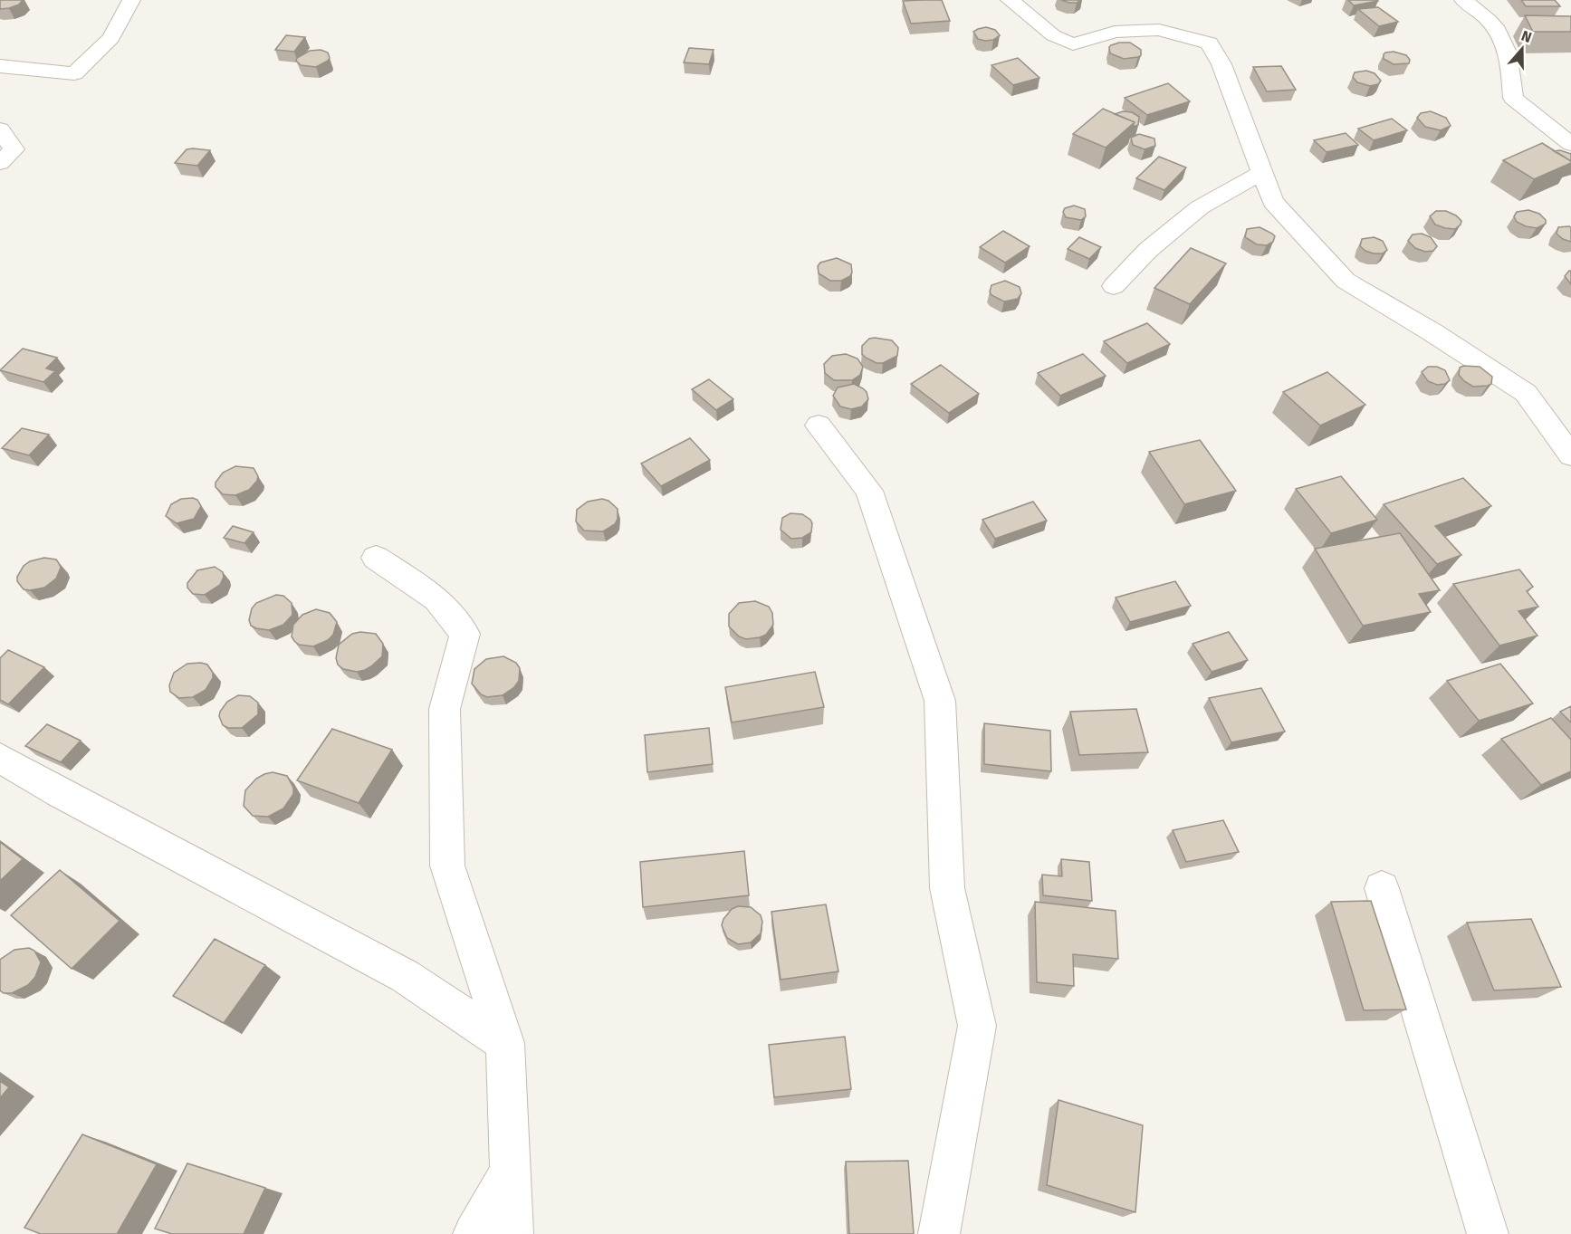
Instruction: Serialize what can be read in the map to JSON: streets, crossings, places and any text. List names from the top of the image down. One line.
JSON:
{"north":"top"}
